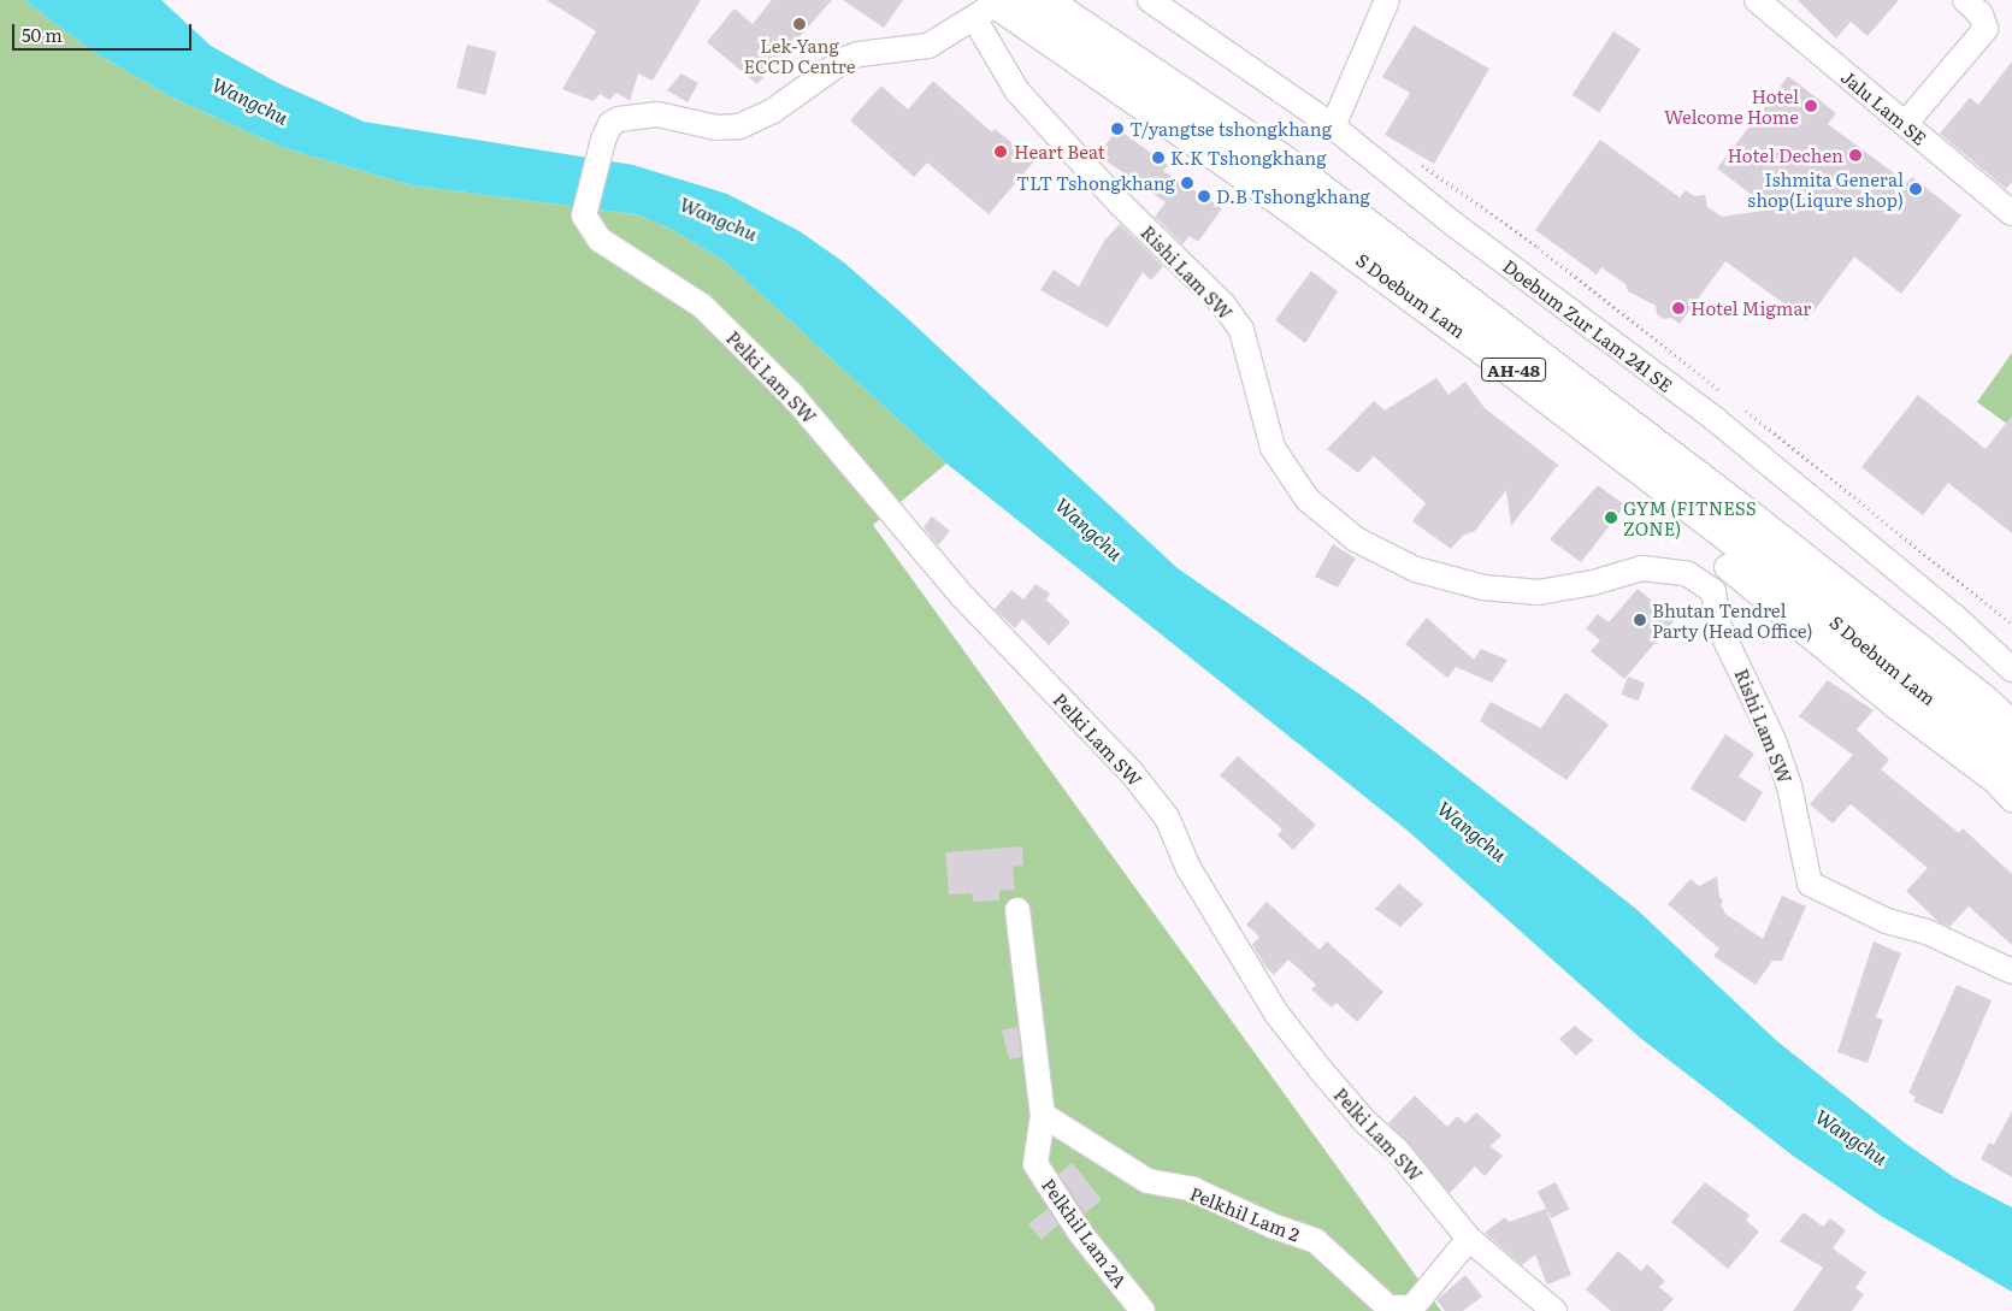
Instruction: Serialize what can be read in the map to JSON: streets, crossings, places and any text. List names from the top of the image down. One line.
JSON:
{"streets":{"highway":["S Doebum Lam","AH-48"],"street":["Jalu Lam SE","Rishi Lam SW","Doebum Zur Lam 241 SE","Pelki Lam SW","Pelkhil Lam 2","Pelkhil Lam 2A"]},"crossings":[["Rishi Lam SW","S Doebum Lam"],["Rishi Lam SW","Pelki Lam SW"],["S Doebum Lam","Pelki Lam SW"],["Pelki Lam SW","Pelkhil Lam 2"],["Pelkhil Lam 2","Pelkhil Lam 2A"]],"water":["Wangchu"],"places":["Lek-Yang ECCD Centre","Hotel Welcome Home","T/yangtse tshongkhang","Heart Beat","Hotel Dechen","K.K Tshongkhang","TLT Tshongkhang","Ishmita General shop(Liqure shop)","D.B Tshongkhang","Hotel Migmar","GYM (FITNESS ZONE)","Bhutan Tendrel Party (Head Office)"],"scale_bar":"50 m"}
